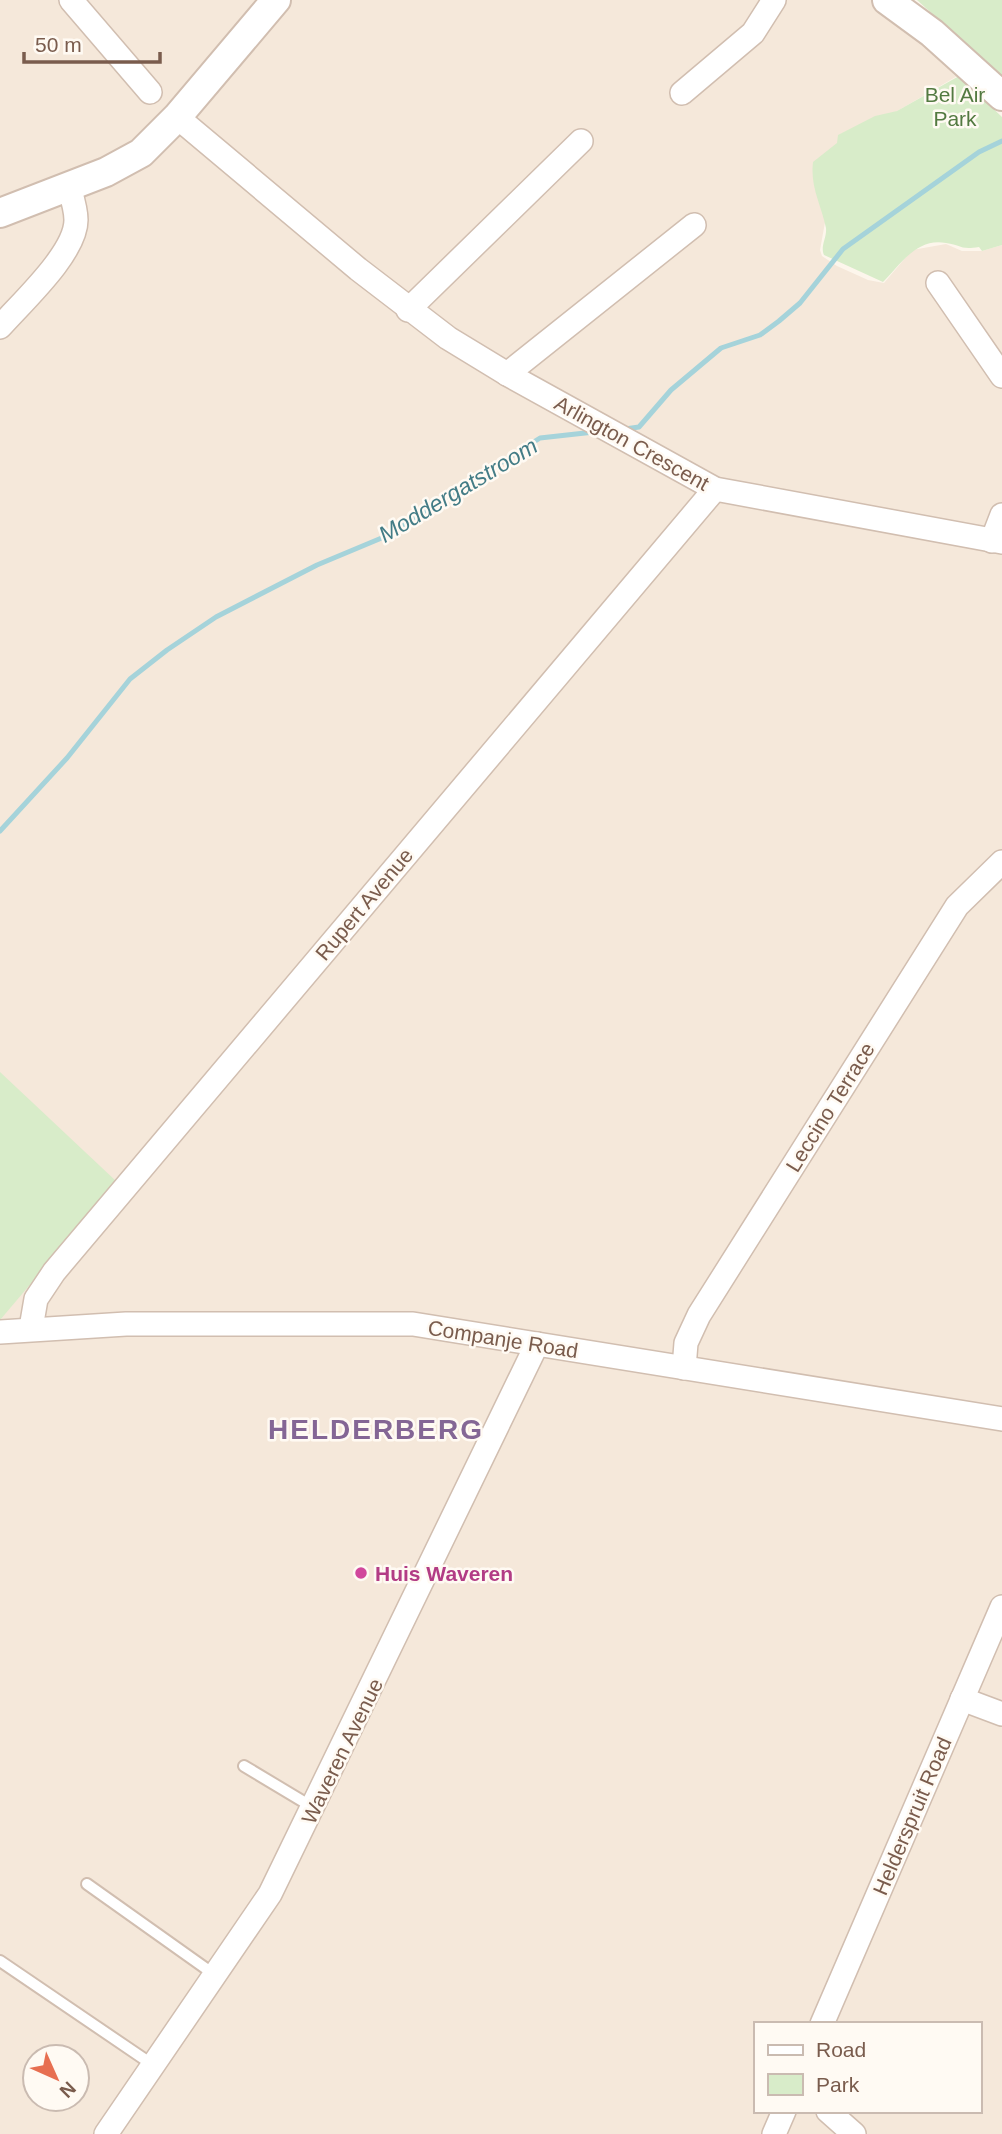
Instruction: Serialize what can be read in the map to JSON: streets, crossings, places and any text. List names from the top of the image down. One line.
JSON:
{"streets":{"street":["Arlington Crescent","Rupert Avenue","Leccino Terrace","Companje Road","Waveren Avenue","Helderspruit Road"]},"crossings":[["Arlington Crescent","Rupert Avenue"],["Rupert Avenue","Companje Road"],["Leccino Terrace","Companje Road"],["Companje Road","Waveren Avenue"]],"districts":["HELDERBERG"],"water":["Moddergatstroom"],"parks":["Bel Air Park"],"places":["Huis Waveren"],"legend":["Road","Park"],"scale_bar":"50 m","north":"bottom right"}
